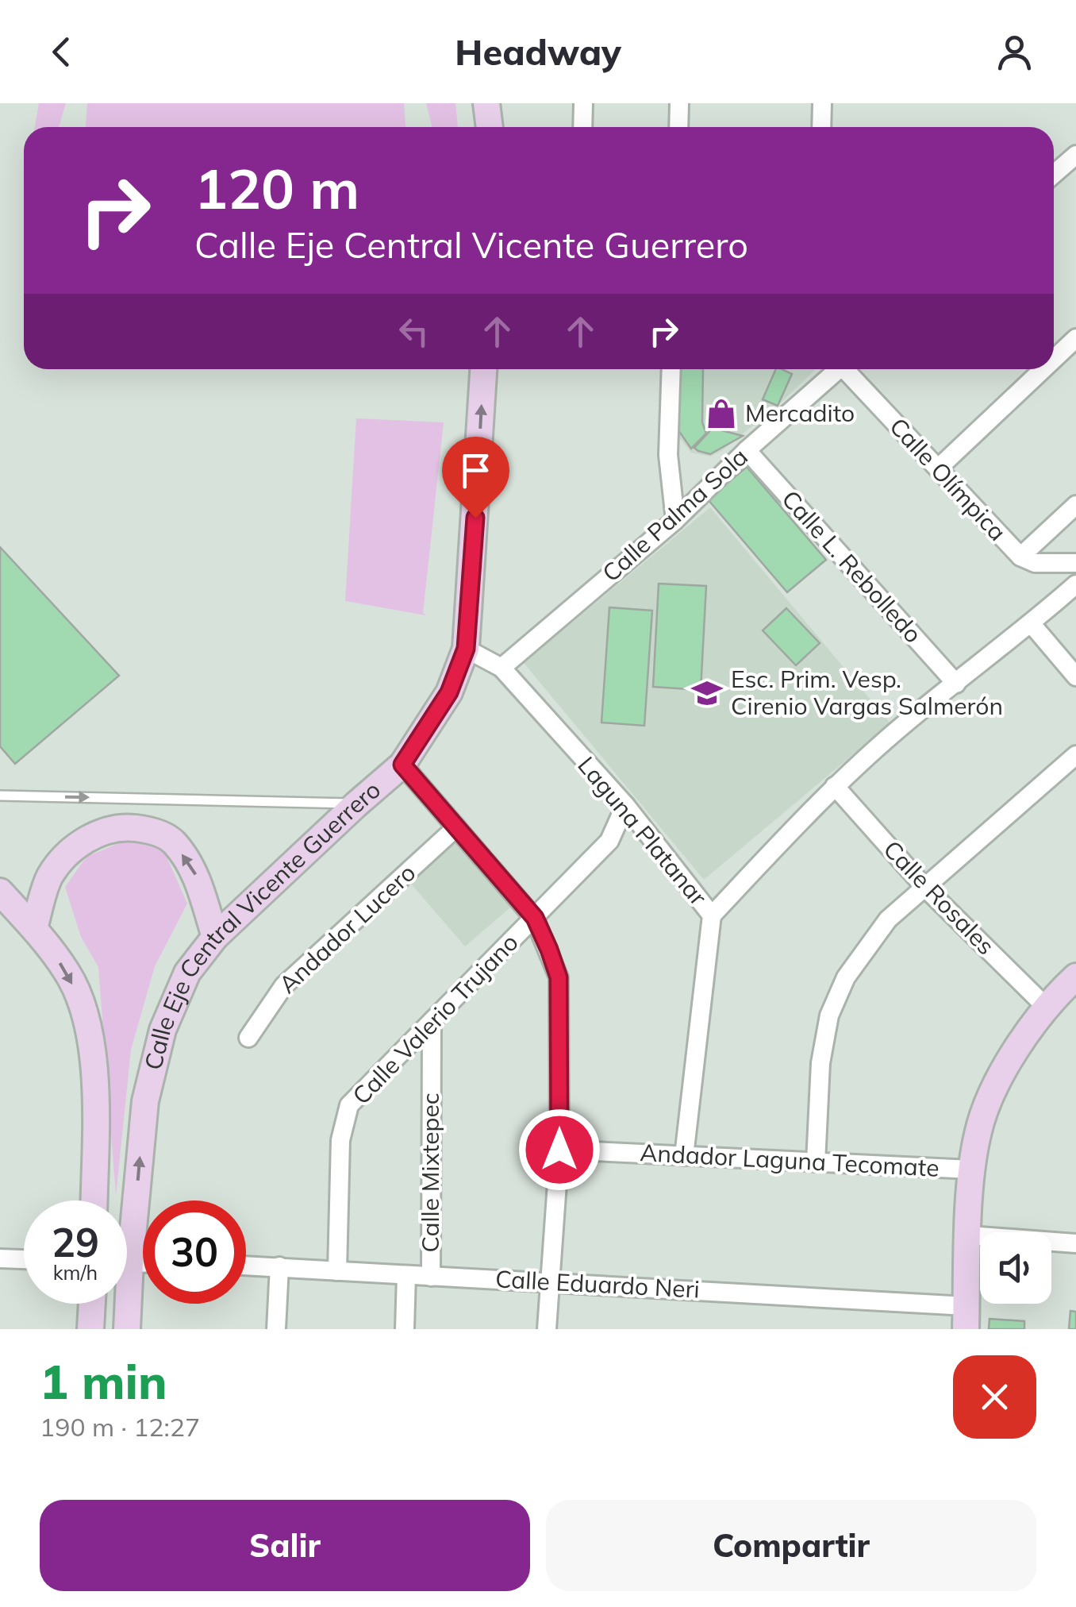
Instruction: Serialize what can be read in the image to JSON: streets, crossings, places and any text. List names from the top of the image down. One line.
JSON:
{"streets":{"main road":["Calle Eje Central Vicente Guerrero"],"street":["Calle Olímpica","Calle Palma Sola","Calle L. Rebolledo","Laguna Platanar","Calle Rosales","Andador Lucero","Calle Valerio Trujano","Andador Laguna Tecomate","Calle Mixtepec","Calle Eduardo Neri"]},"crossings":[["Calle Palma Sola","Calle L. Rebolledo"],["Calle Palma Sola","Laguna Platanar"],["Laguna Platanar","Calle Eje Central Vicente Guerrero"],["Laguna Platanar","Calle Valerio Trujano"],["Laguna Platanar","Andador Laguna Tecomate"],["Calle Valerio Trujano","Calle Mixtepec"],["Calle Valerio Trujano","Calle Eduardo Neri"],["Calle Mixtepec","Calle Eduardo Neri"]],"one_way":["Calle Eje Central Vicente Guerrero"],"places":{"shop":["Mercadito"],"school or university":["Esc. Prim. Vesp. Cirenio Vargas Salmerón"]},"page":{"header":"Headway","turn":["120 m","Calle Eje Central Vicente Guerrero"],"speed":"29 km/h","limit":"30","heading":["1 min","190 m · 12:27"],"buttons":["Salir","Compartir"]}}
